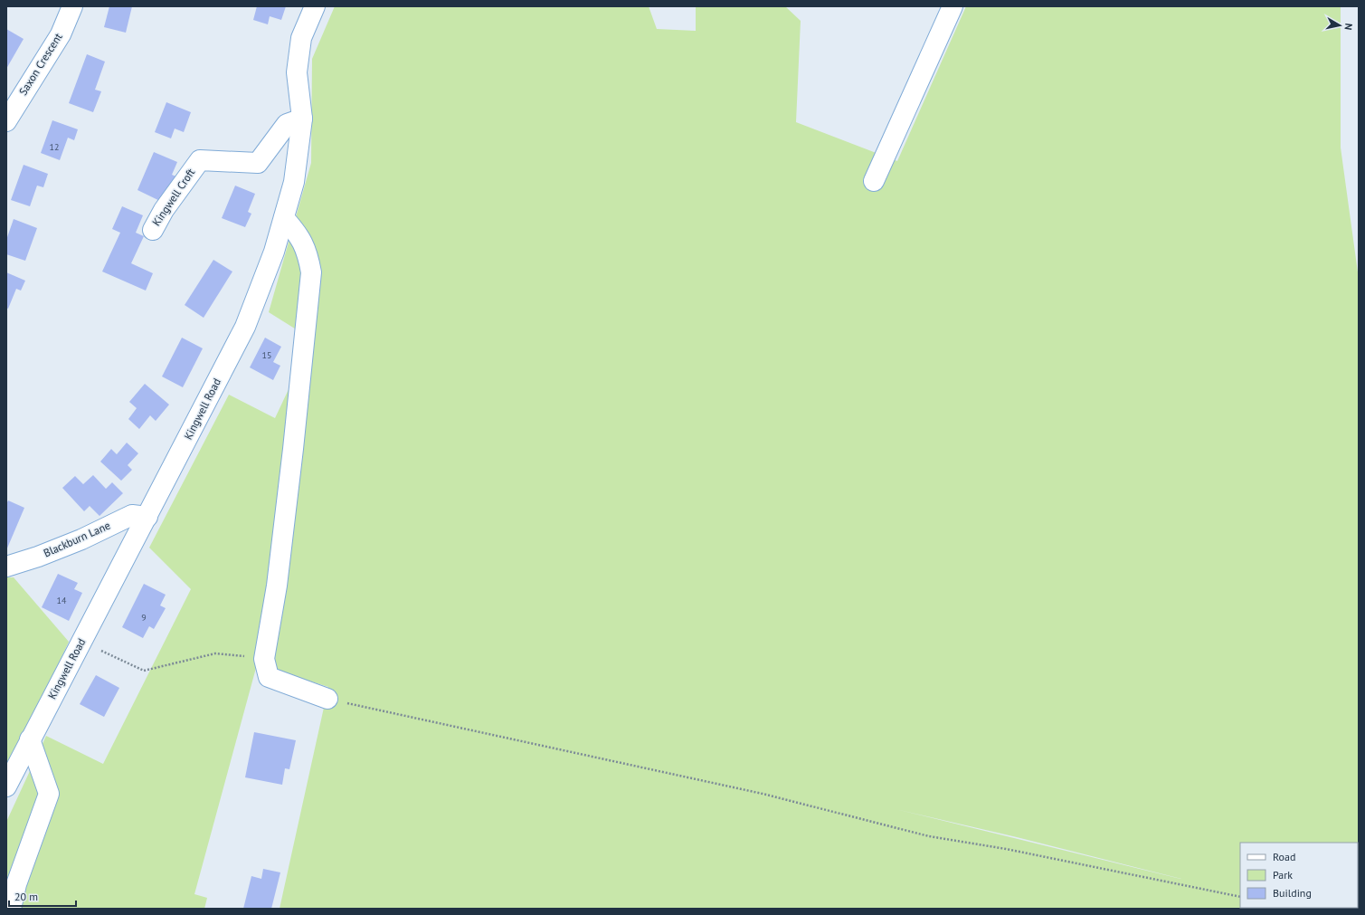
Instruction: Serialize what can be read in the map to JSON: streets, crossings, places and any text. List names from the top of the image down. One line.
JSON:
{"streets":{"street":["Saxon Crescent","Kingwell Croft","Kingwell Road","Blackburn Lane"]},"crossings":[["Kingwell Croft","Kingwell Road"],["Kingwell Road","Blackburn Lane"]],"house_numbers":["12","15","14","9"],"legend":["Road","Park","Building"],"scale_bar":"20 m","north":"right"}
